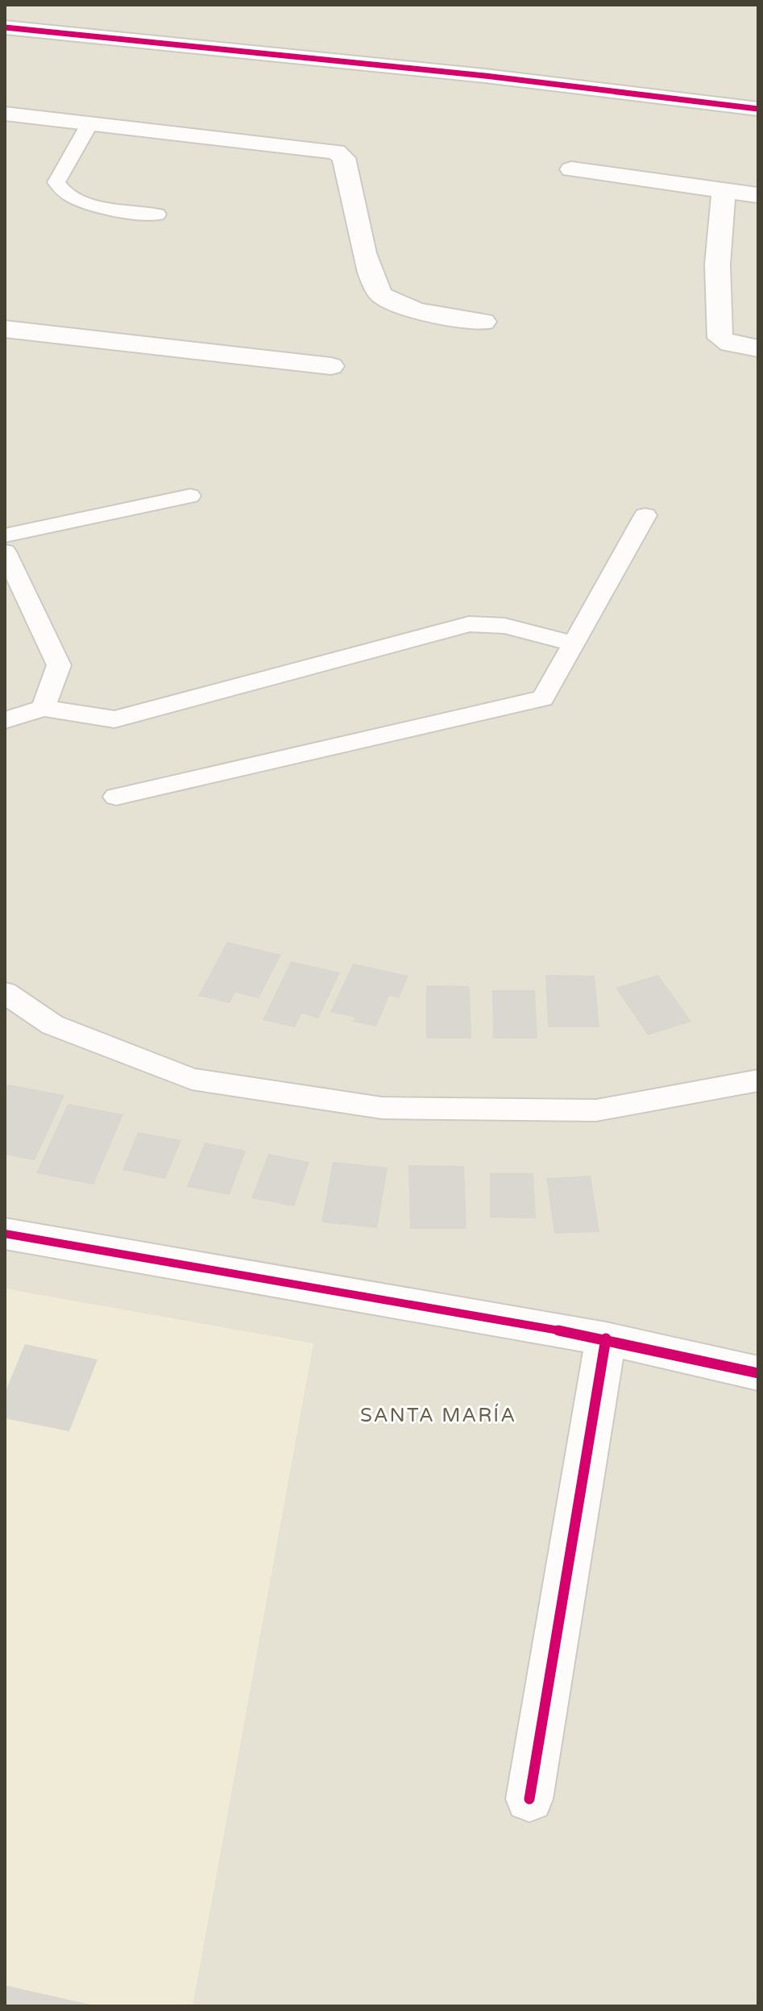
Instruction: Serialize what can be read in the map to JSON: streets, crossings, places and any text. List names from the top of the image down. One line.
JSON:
{"districts":["SANTA MARÍA"]}
